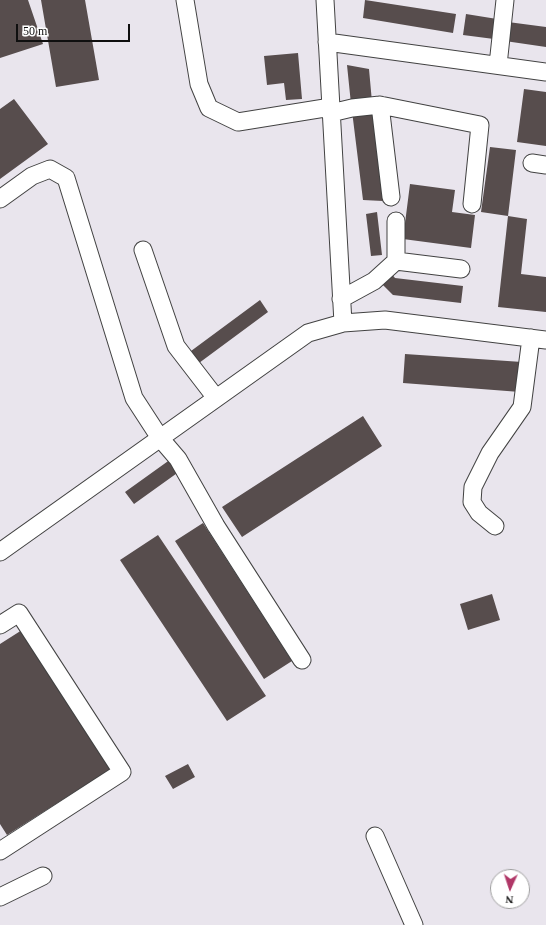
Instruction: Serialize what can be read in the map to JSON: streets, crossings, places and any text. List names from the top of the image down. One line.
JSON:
{"scale_bar":"50 m","north":"bottom"}
